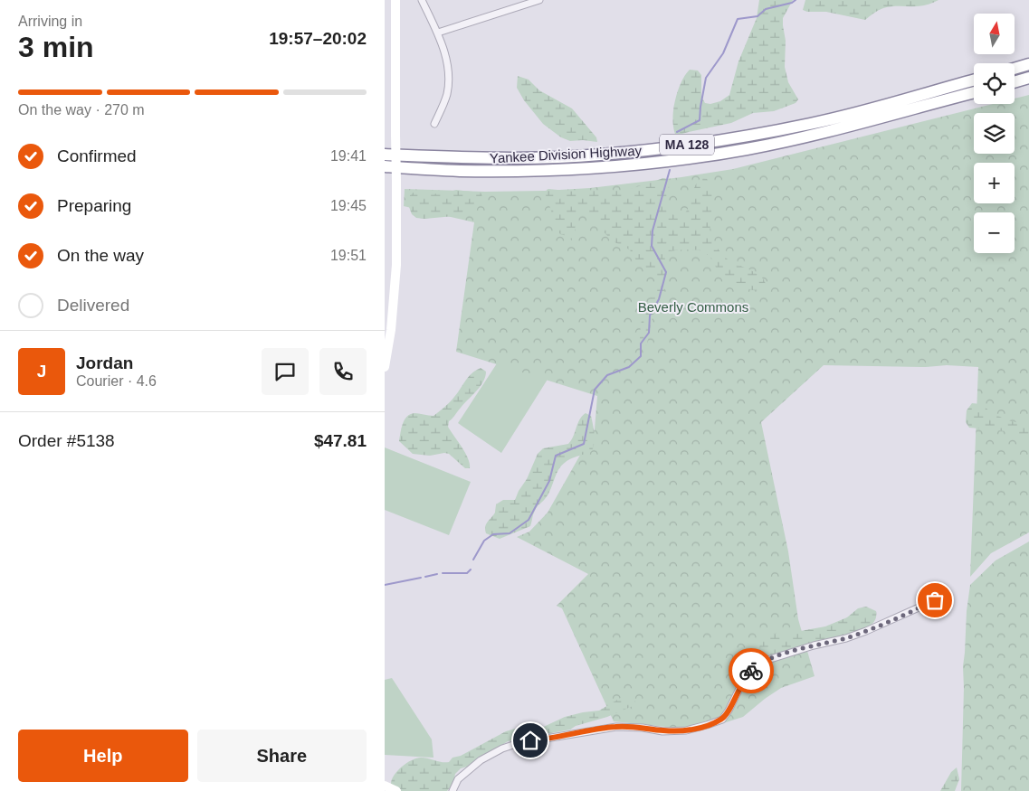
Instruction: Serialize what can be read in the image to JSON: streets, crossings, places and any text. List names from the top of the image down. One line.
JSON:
{"streets":{"highway":["MA 128","Yankee Division Highway"]},"parks":["Beverly Commons"],"north":"top","page":{"heading":["3 min","Arriving in","19:57–20:02"],"panel":["Jordan","Courier · 4.6","Order #5138","$47.81"],"map_buttons":["+","−"],"bar":"On the way · 270 m","list":[["Confirmed","19:41"],["Preparing","19:45"],["On the way","19:51"],"Delivered"],"round":"J","buttons":["Help","Share"]}}
